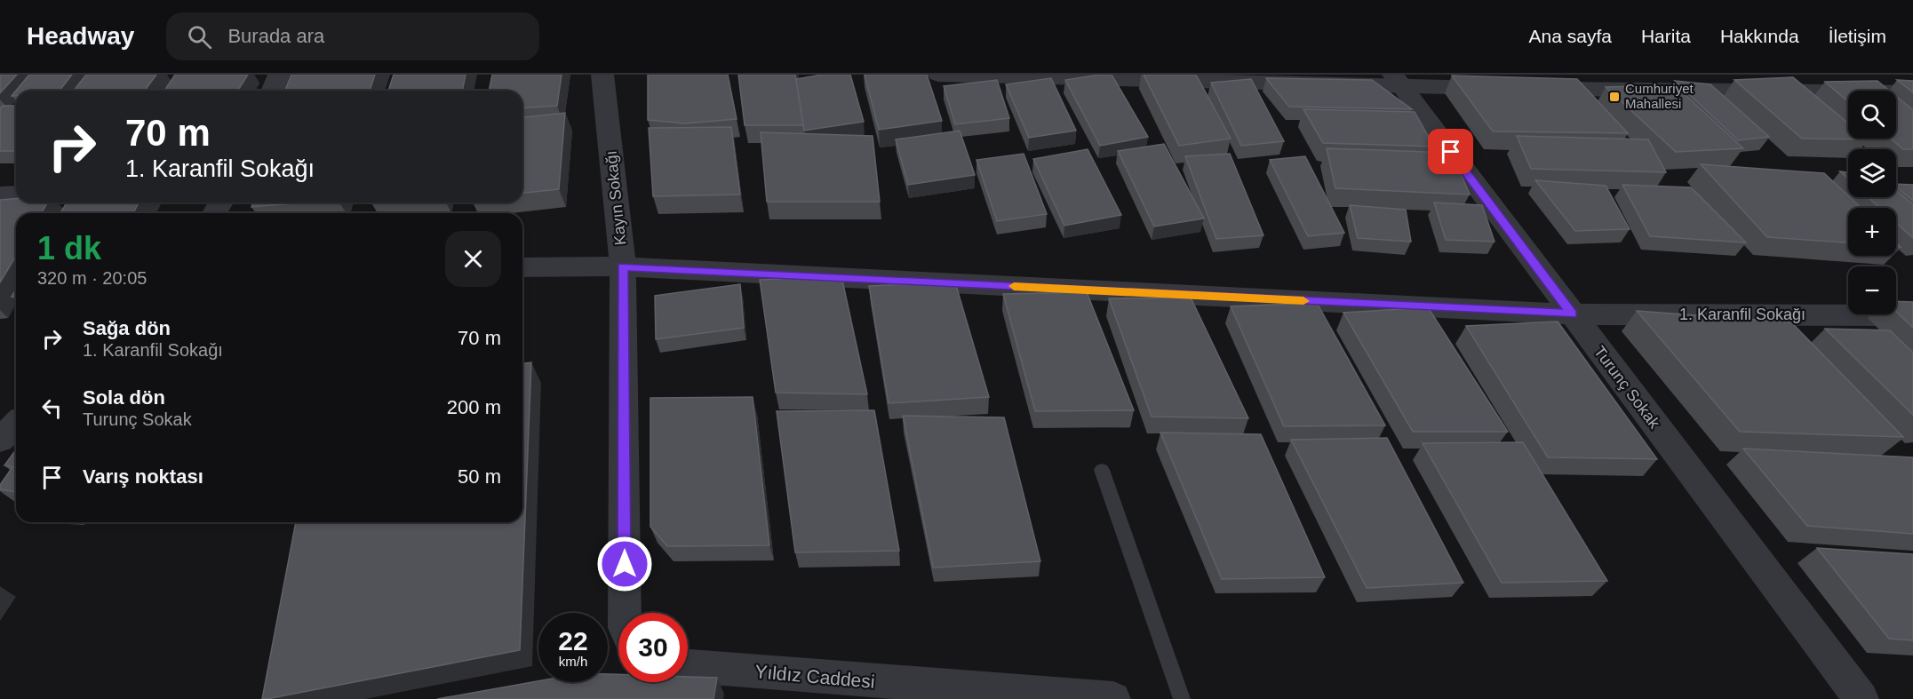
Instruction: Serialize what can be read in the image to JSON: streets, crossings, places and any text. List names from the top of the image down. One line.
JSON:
{"streets":{"street":["Kayın Sokağı","1. Karanfil Sokağı","Turunç Sokak","Yıldız Caddesi"]},"crossings":[["Kayın Sokağı","1. Karanfil Sokağı"],["1. Karanfil Sokağı","Turunç Sokak"]],"places":{"transit":["Cumhuriyet Mahallesi"]},"page":{"header":"Headway","search":"Burada ara","nav":["Ana sayfa","Harita","Hakkında","İletişim"],"map_buttons":["+","−"],"turn":["70 m","1. Karanfil Sokağı"],"heading":["1 dk","320 m · 20:05"],"list":[{"name":"Sağa dön","note":"1. Karanfil Sokağı","value":"70 m"},{"name":"Sola dön","note":"Turunç Sokak","value":"200 m"},{"name":"Varış noktası","value":"50 m"}],"speed":"22 km/h","limit":"30"}}
